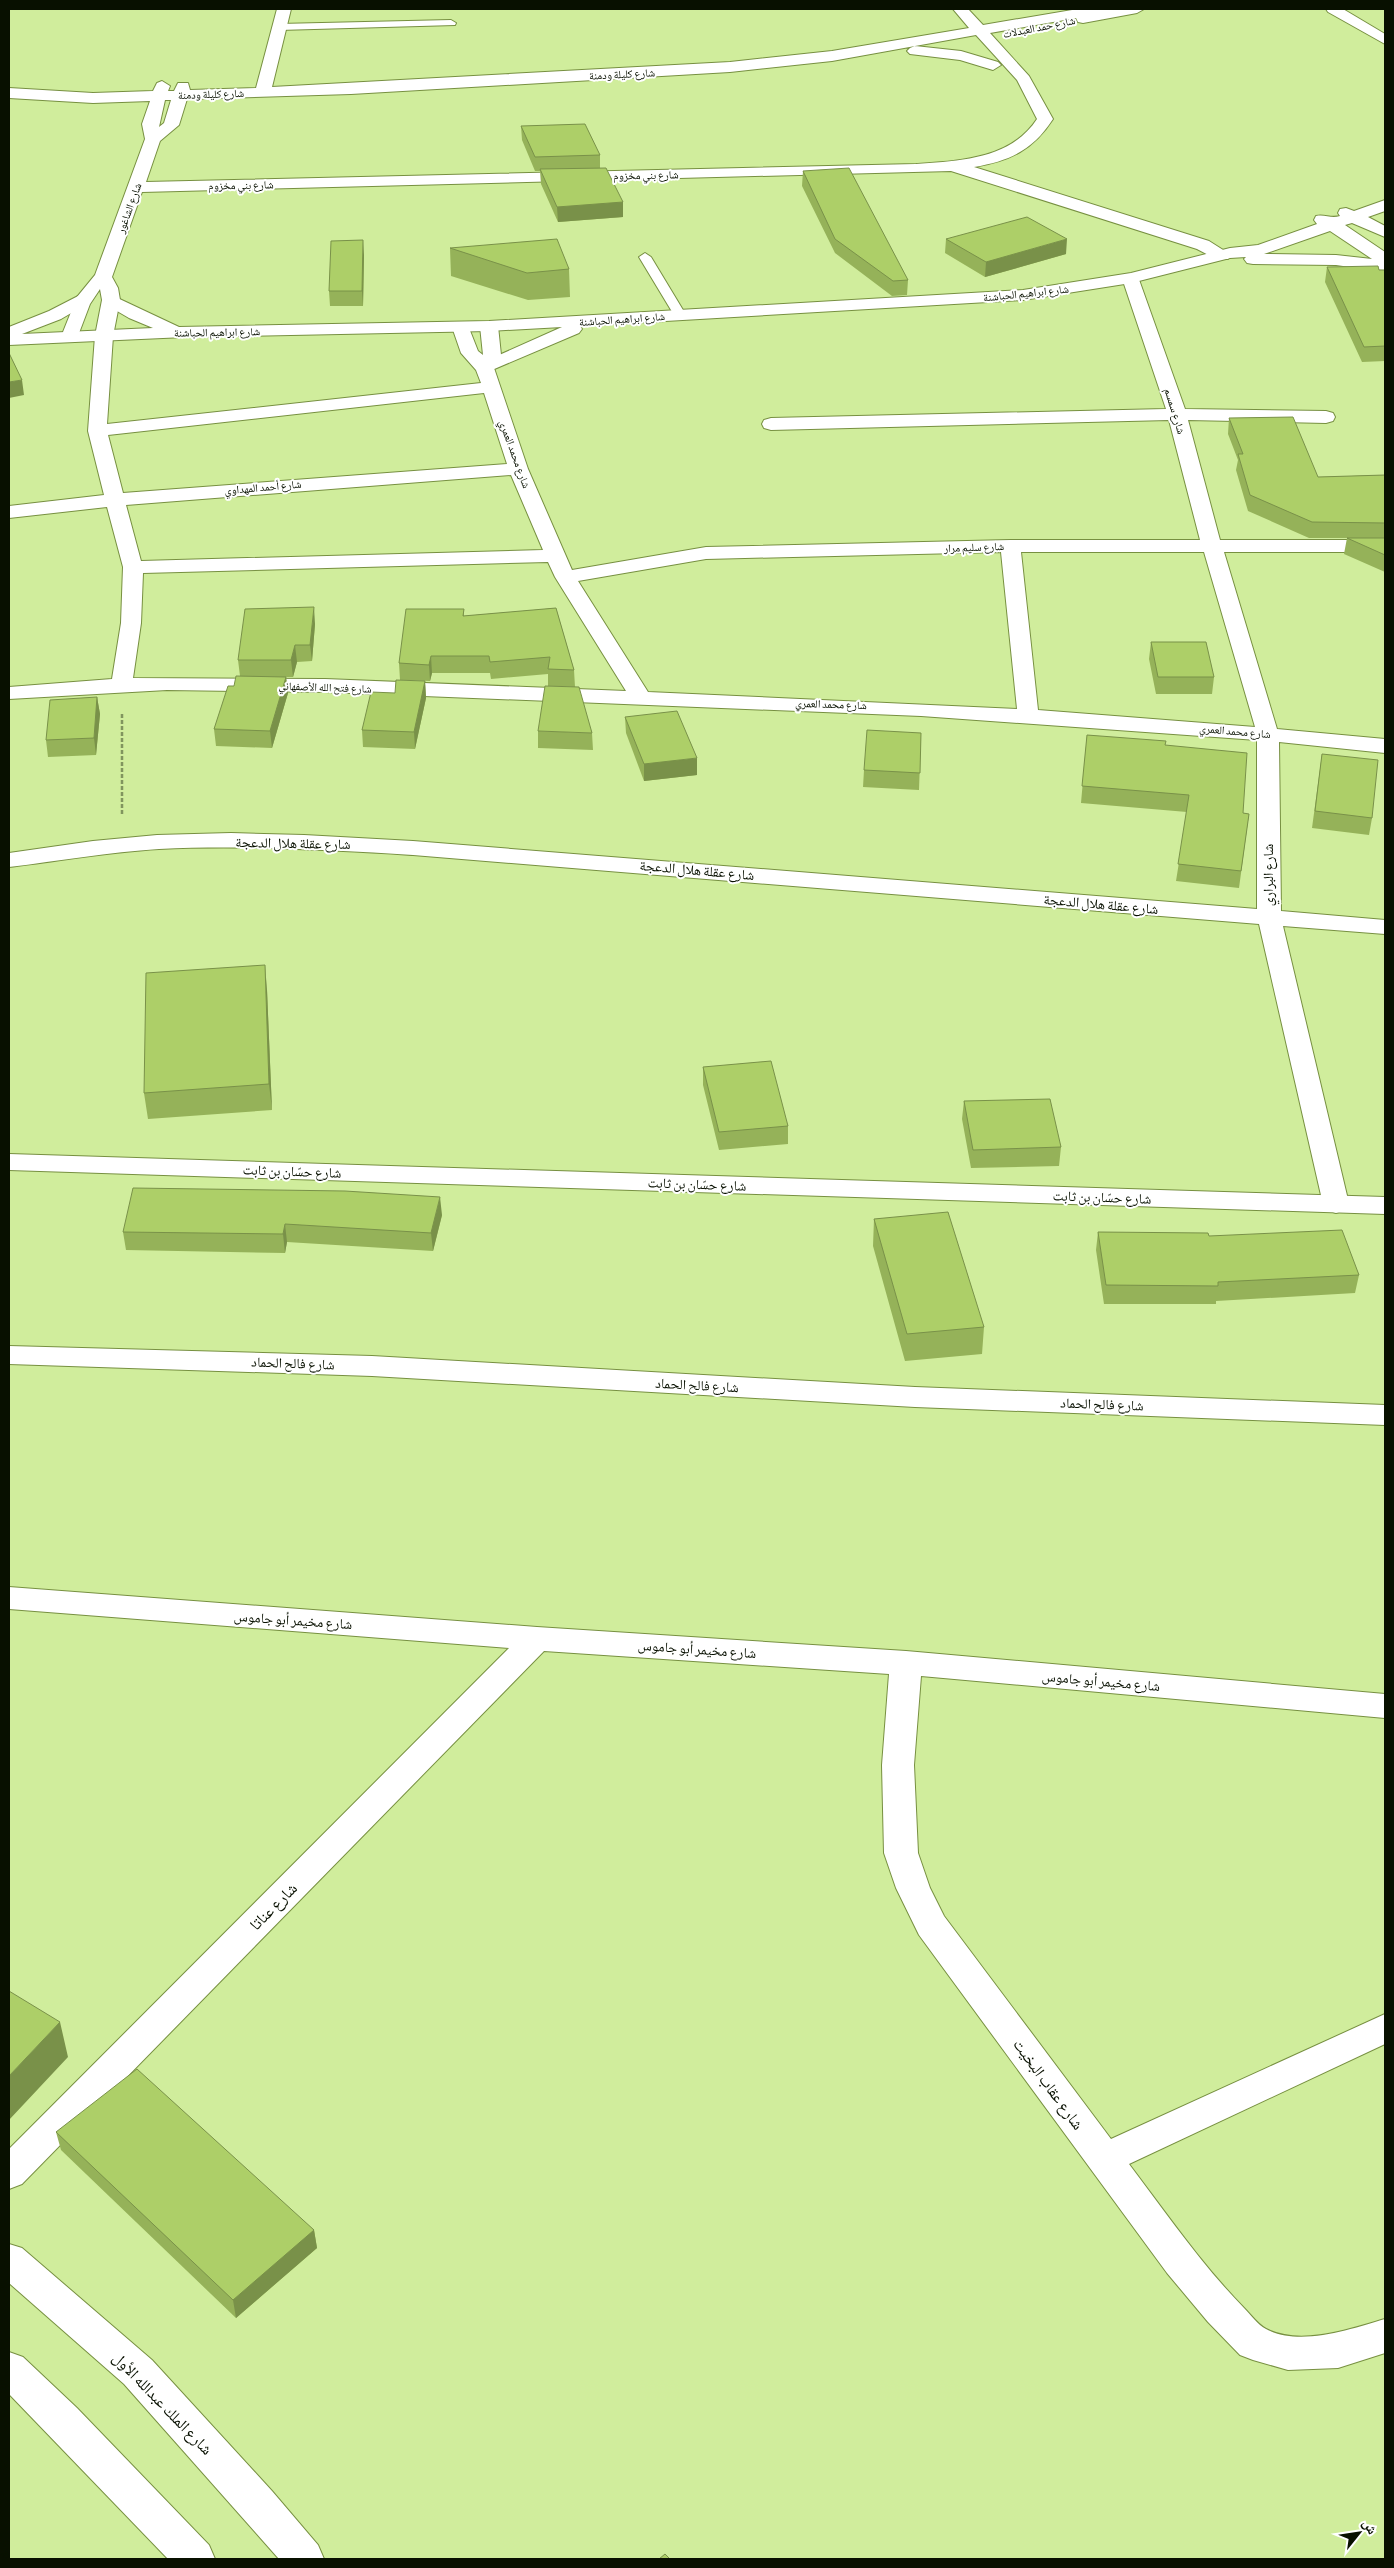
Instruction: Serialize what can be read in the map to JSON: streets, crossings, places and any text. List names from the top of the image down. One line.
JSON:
{"streets":{"street":["شارع حمد العبدلات","شارع كليلة ودمنة","شارع بني مخزوم","شارع الشاغور","شارع ابراهيم الحباشنة","شارع سمسم","شارع محمد العمري","شارع أحمد المهداوي","شارع سليم مرار","شارع فتح الله الأصفهاني","شارع عقلة هلال الدعجة","شارع البراري","شارع حسّان بن ثابت","شارع فالح الحماد","شارع مخيمر أبو جاموس","شارع عناتا","شارع عقاب البخيت","شارع الملك عبدالله الأول"]},"crossings":[["شارع حمد العبدلات","شارع كليلة ودمنة"],["شارع حمد العبدلات","شارع بني مخزوم"],["شارع كليلة ودمنة","شارع بني مخزوم"],["شارع كليلة ودمنة","شارع الشاغور"],["شارع بني مخزوم","شارع الشاغور"],["شارع الشاغور","شارع ابراهيم الحباشنة"],["شارع ابراهيم الحباشنة","شارع سمسم"],["شارع ابراهيم الحباشنة","شارع محمد العمري"],["شارع سمسم","شارع سليم مرار"],["شارع سمسم","شارع البراري"],["شارع محمد العمري","شارع أحمد المهداوي"],["شارع محمد العمري","شارع سليم مرار"],["شارع محمد العمري","شارع فتح الله الأصفهاني"],["شارع محمد العمري","شارع البراري"],["شارع سليم مرار","شارع البراري"],["شارع عقلة هلال الدعجة","شارع البراري"],["شارع البراري","شارع حسّان بن ثابت"],["شارع مخيمر أبو جاموس","شارع عناتا"],["شارع مخيمر أبو جاموس","شارع عقاب البخيت"]],"north":"top right"}
